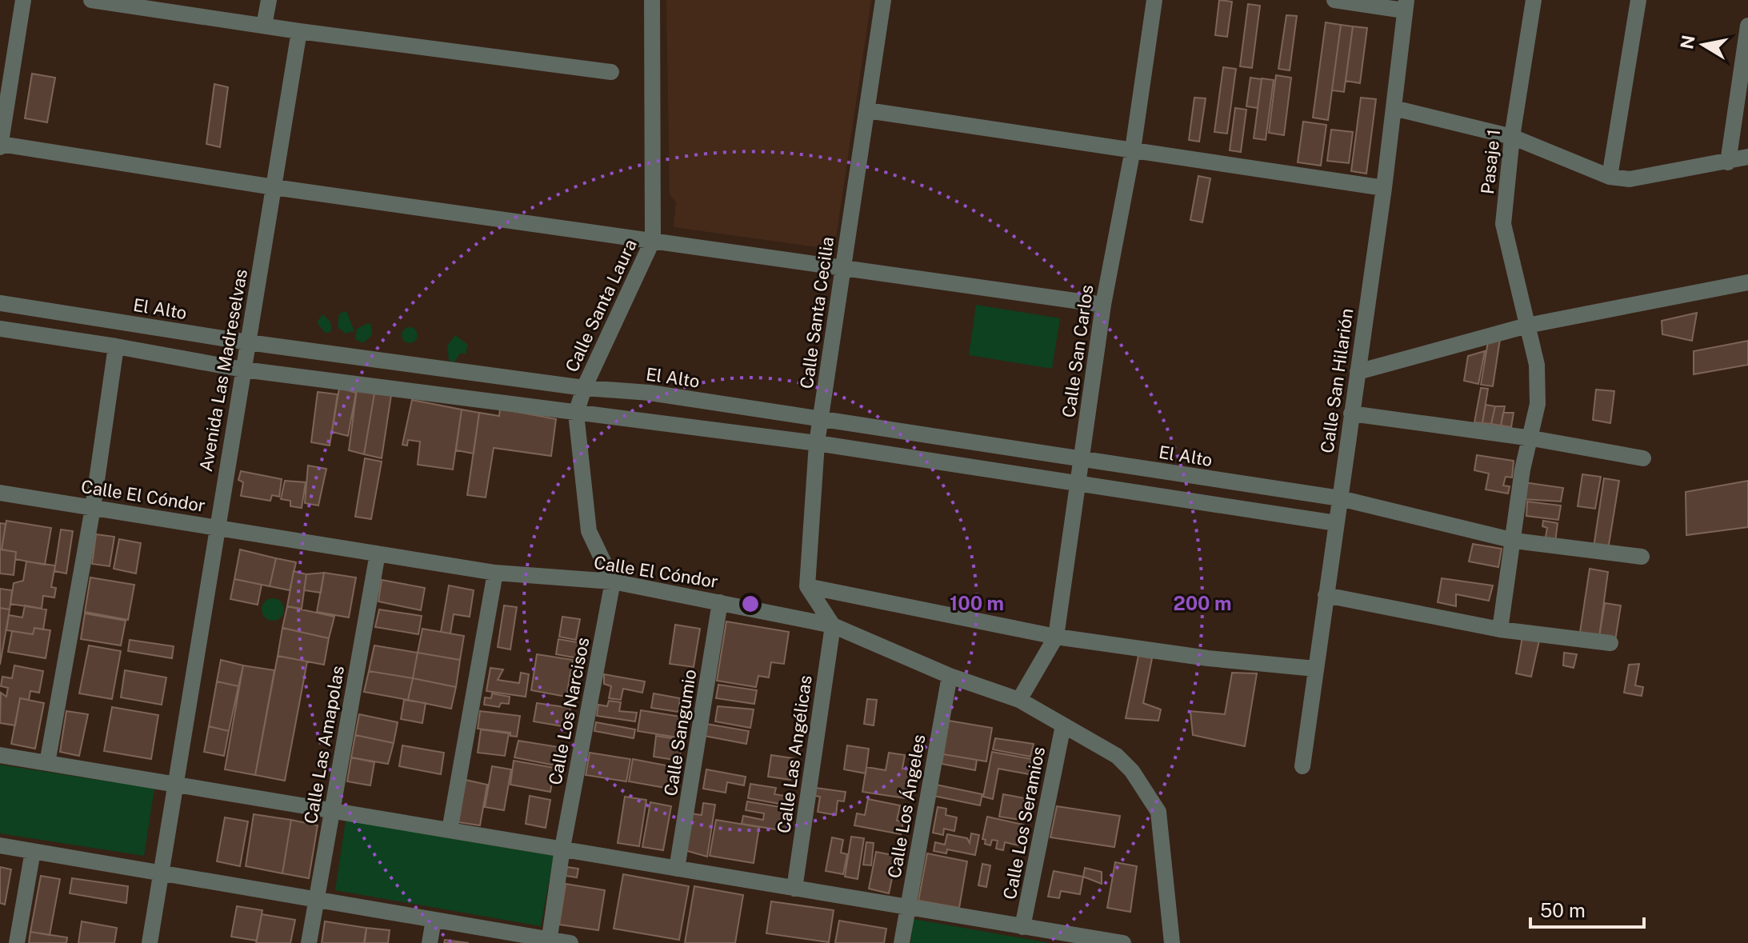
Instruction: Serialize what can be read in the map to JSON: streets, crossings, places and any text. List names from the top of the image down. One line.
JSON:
{"streets":{"street":["Pasaje 1","Calle Santa Laura","El Alto","Calle Santa Cecilia","Calle San Carlos","Avenida Las Madreselvas","Calle San Hilarión","Calle El Cóndor","Calle Los Narcisos","Calle Sangumio","Calle Las Amapolas","Calle Las Angélicas","Calle Los Ángeles","Calle Los Seramios"]},"crossings":[["Pasaje 1","El Alto"],["Calle Santa Laura","El Alto"],["Calle Santa Laura","Calle El Cóndor"],["Calle Santa Laura","Calle Los Narcisos"],["El Alto","Calle Santa Cecilia"],["El Alto","Calle San Carlos"],["El Alto","Avenida Las Madreselvas"],["El Alto","Calle San Hilarión"],["Calle San Carlos","Calle El Cóndor"],["Avenida Las Madreselvas","Calle El Cóndor"],["Calle El Cóndor","Calle Los Narcisos"],["Calle El Cóndor","Calle Sangumio"],["Calle El Cóndor","Calle Las Amapolas"],["Calle El Cóndor","Calle Las Angélicas"],["Calle El Cóndor","Calle Los Ángeles"],["Calle El Cóndor","Calle Los Seramios"]],"scale_bar":"50 m","north":"left","rings":["100 m","200 m"]}
